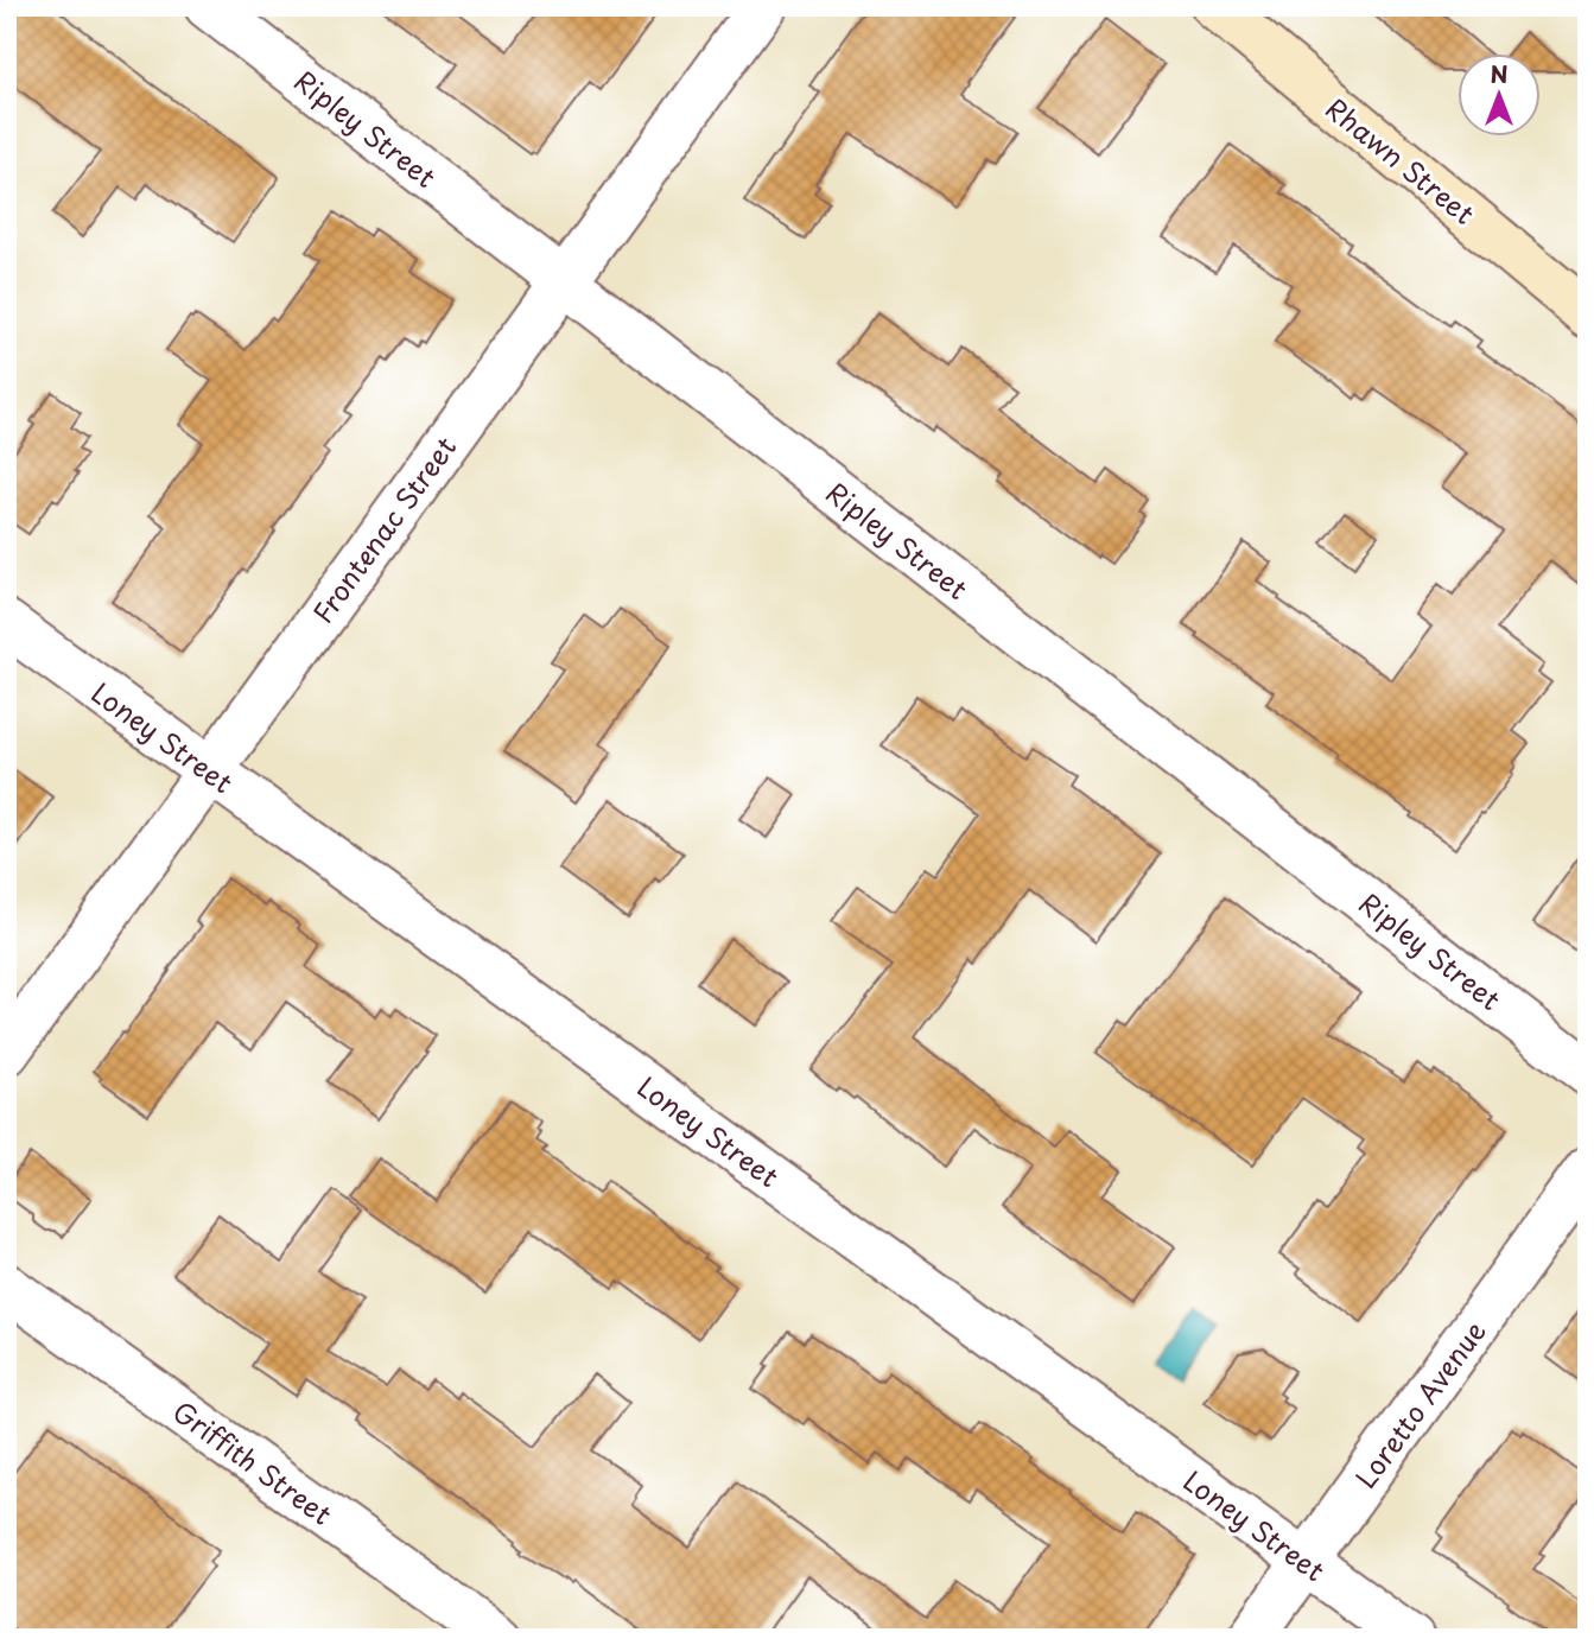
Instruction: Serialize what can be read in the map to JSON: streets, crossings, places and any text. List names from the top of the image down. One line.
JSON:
{"streets":{"main road":["Rhawn Street"],"street":["Ripley Street","Frontenac Street","Loney Street","Loretto Avenue","Griffith Street"]},"crossings":[["Ripley Street","Frontenac Street"],["Frontenac Street","Loney Street"],["Loney Street","Loretto Avenue"]],"north":"top"}
